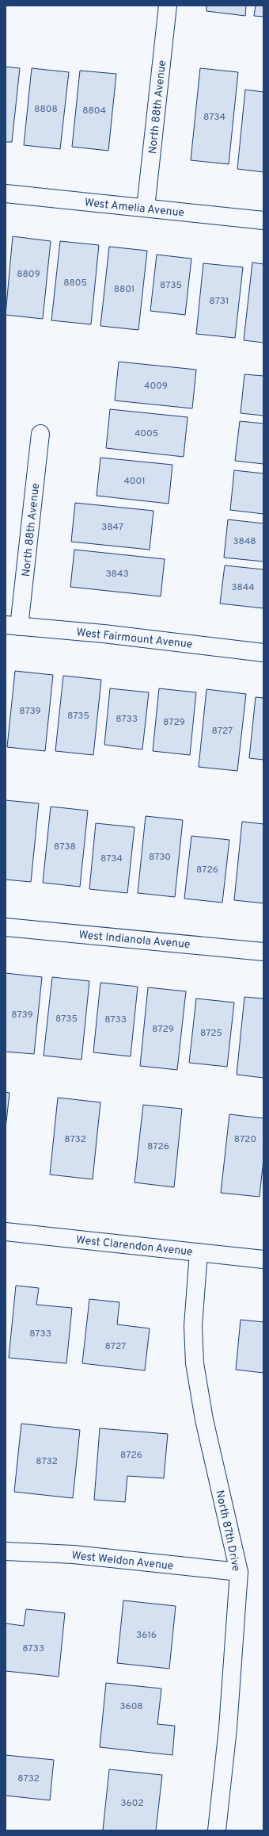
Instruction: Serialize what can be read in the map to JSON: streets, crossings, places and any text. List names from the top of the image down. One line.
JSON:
{"streets":{"street":["North 88th Avenue","West Amelia Avenue","West Fairmount Avenue","West Indianola Avenue","West Clarendon Avenue","North 87th Drive","West Weldon Avenue"]},"crossings":[["North 88th Avenue","West Amelia Avenue"],["North 88th Avenue","West Fairmount Avenue"],["West Clarendon Avenue","North 87th Drive"],["North 87th Drive","West Weldon Avenue"]],"house_numbers":["8808","8804","8734","8809","8805","8735","8801","8731","4009","4005","4001","3847","3848","3843","3844","8739","8735","8733","8729","8727","8738","8730","8734","8726","8739","8735","8733","8729","8725","8732","8720","8726","8733","8727","8726","8732","3616","8733","3608","8732","3602"]}
